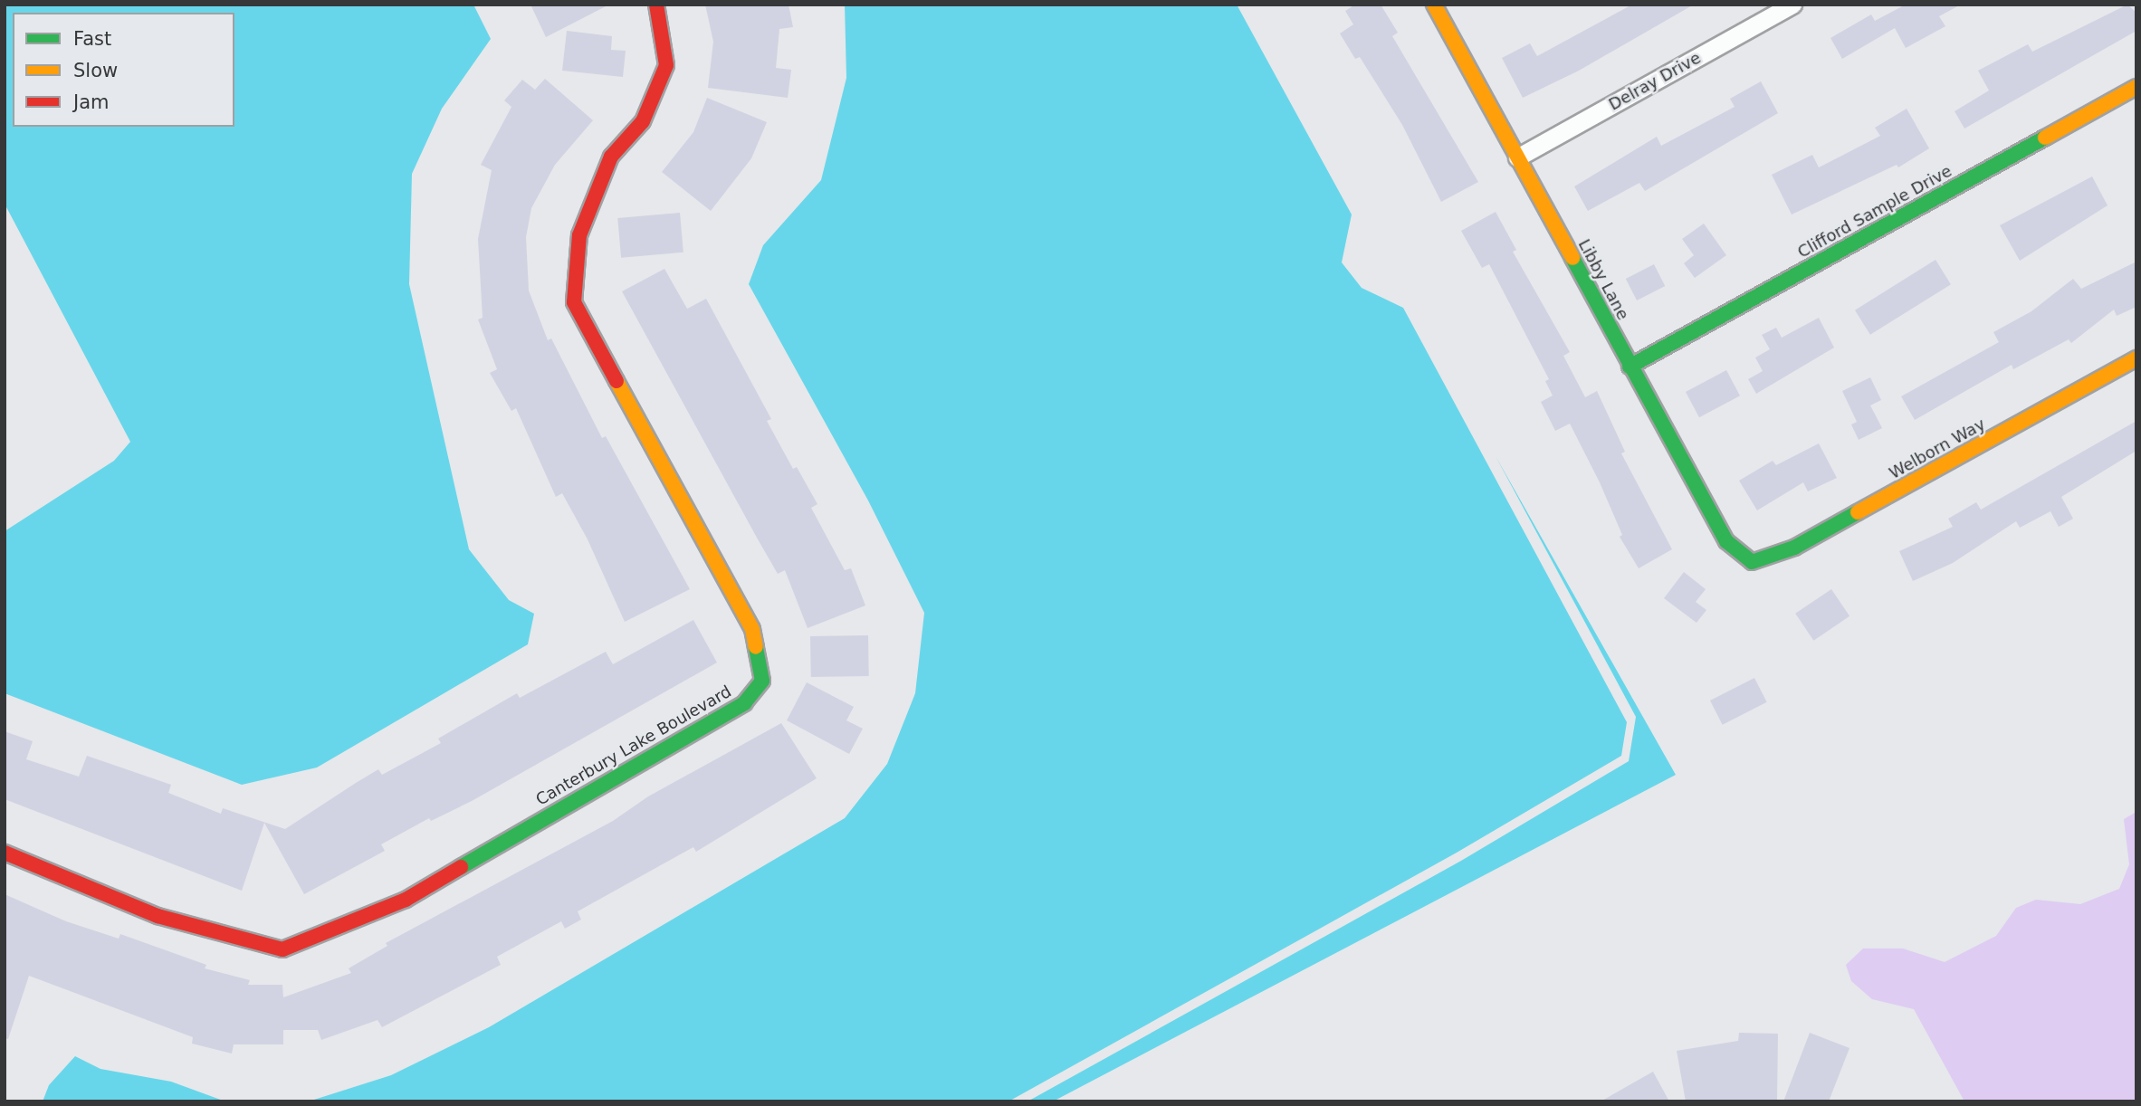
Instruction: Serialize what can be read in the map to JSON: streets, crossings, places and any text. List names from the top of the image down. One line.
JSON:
{"streets":{"street":["Delray Drive","Clifford Sample Drive","Libby Lane","Welborn Way","Canterbury Lake Boulevard"]},"crossings":[["Delray Drive","Libby Lane"],["Clifford Sample Drive","Libby Lane"],["Libby Lane","Welborn Way"]],"legend":["Fast","Slow","Jam"]}
